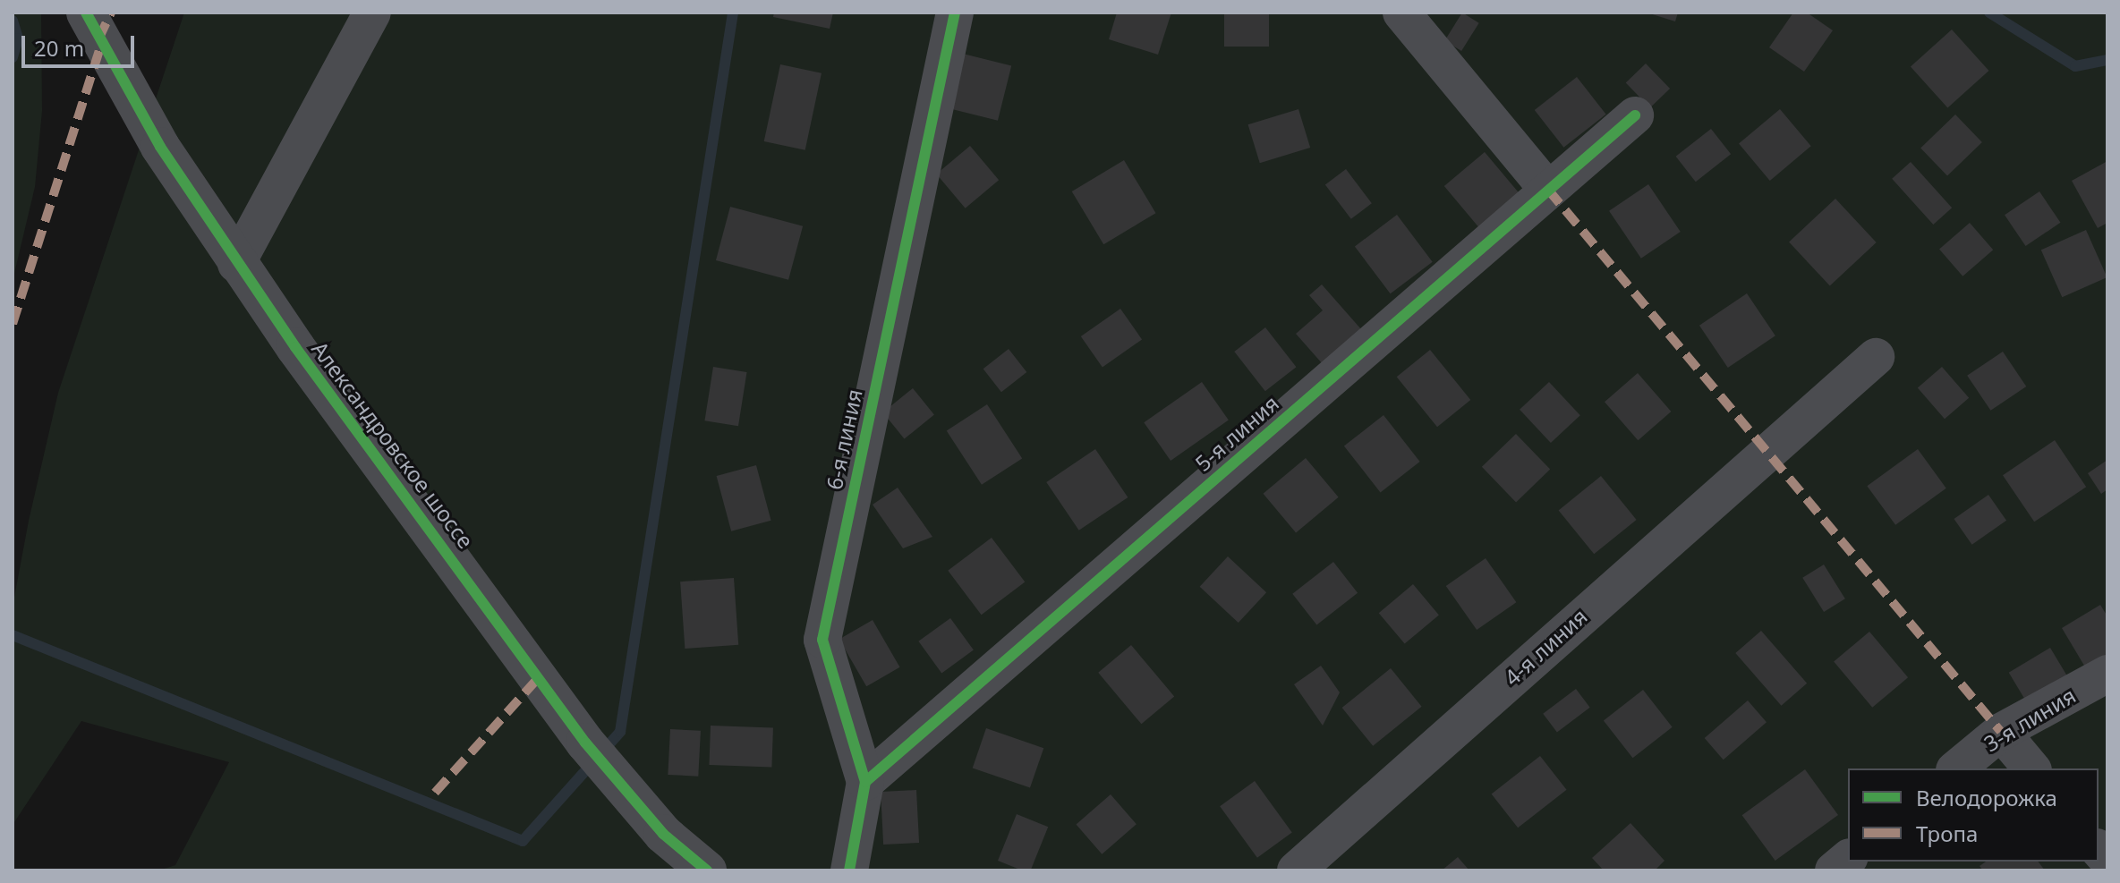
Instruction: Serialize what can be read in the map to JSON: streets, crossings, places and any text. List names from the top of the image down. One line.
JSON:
{"streets":{"street":["5-я линия","6-я линия","Александровское шоссе","4-я линия","3-я линия"]},"crossings":[["5-я линия","6-я линия"]],"legend":["Велодорожка","Тропа"],"scale_bar":"20 m"}
